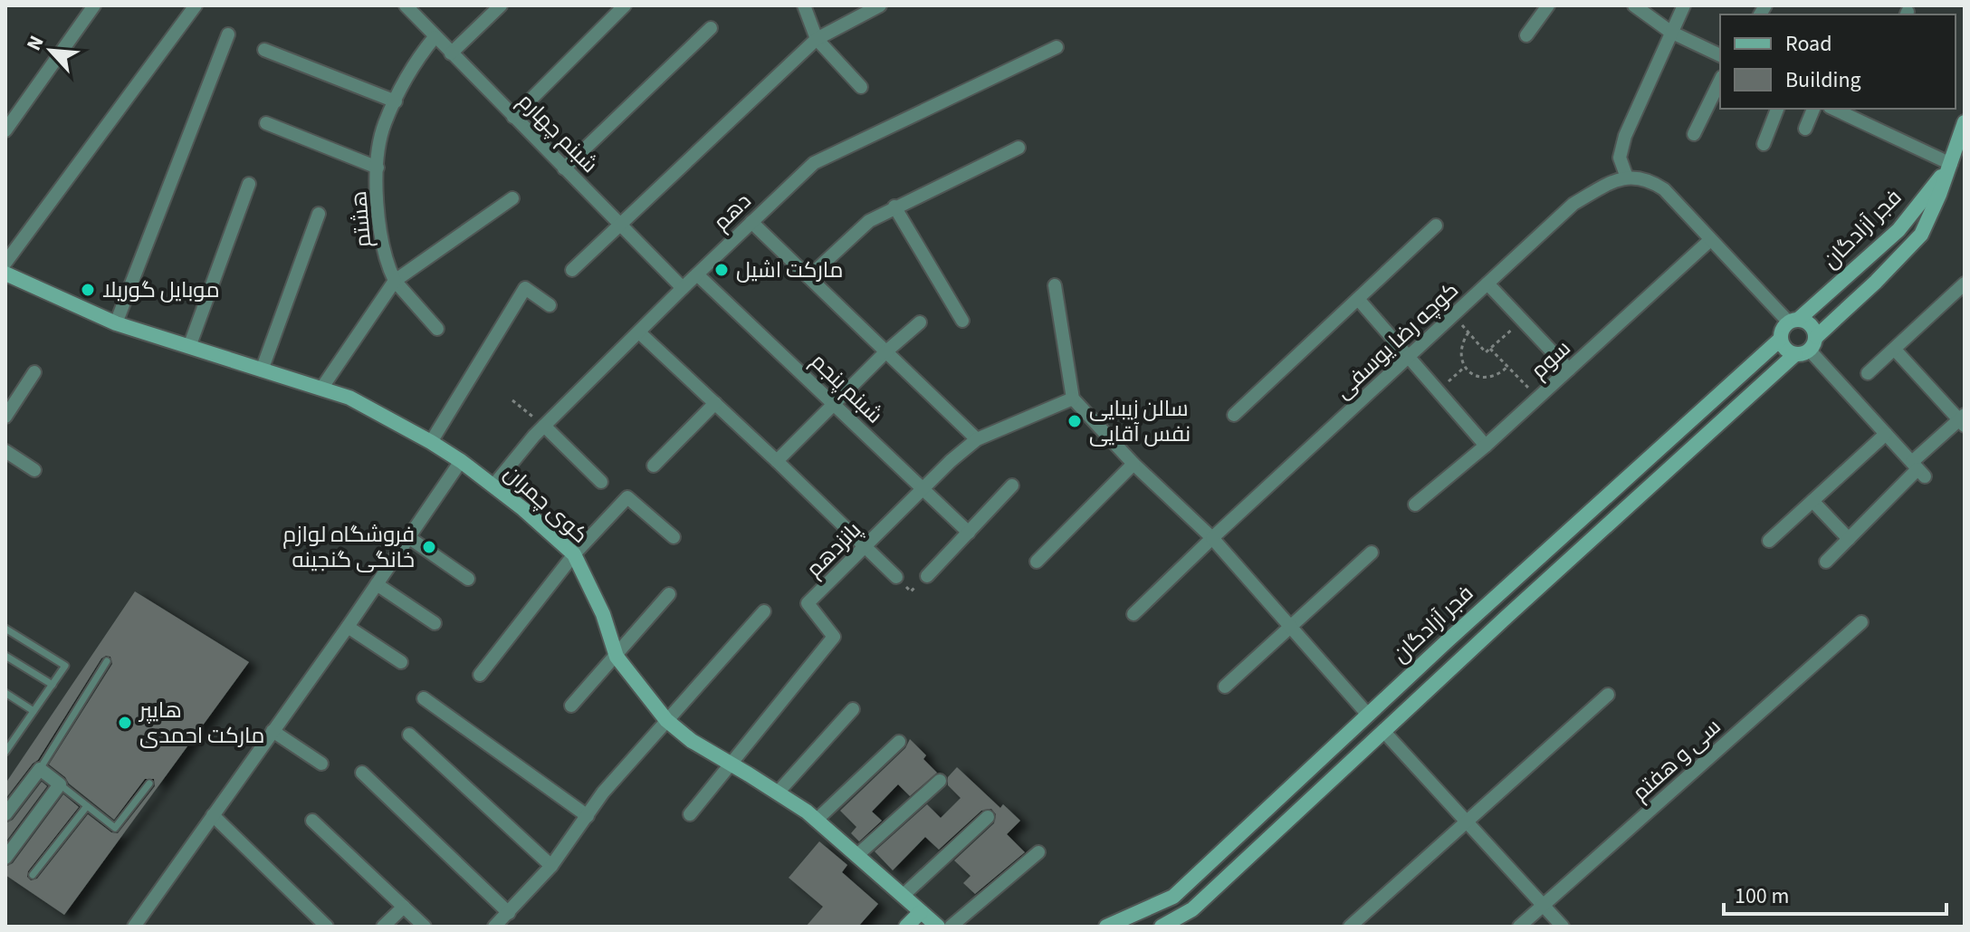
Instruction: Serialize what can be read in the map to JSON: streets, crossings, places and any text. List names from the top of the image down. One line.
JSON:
{"streets":{"street":["شبنم چهارم","دهم","هشتم","فجر آزادگان","کوچه رضا یوسفی","سوم","شبنم پنجم","کوی چمران","پانزدهم","سی و هفتم"]},"crossings":[["شبنم چهارم","دهم"],["شبنم چهارم","هشتم"],["دهم","شبنم پنجم"],["دهم","کوی چمران"],["شبنم پنجم","پانزدهم"],["کوی چمران","پانزدهم"]],"places":["مارکت اشیل","موبایل گوریلا","سالن زیبایی نفس آقایی","فروشگاه لوازم خانگی گنجینه","هایپر مارکت احمدی"],"legend":["Road","Building"],"scale_bar":"100 m","north":"top left"}
